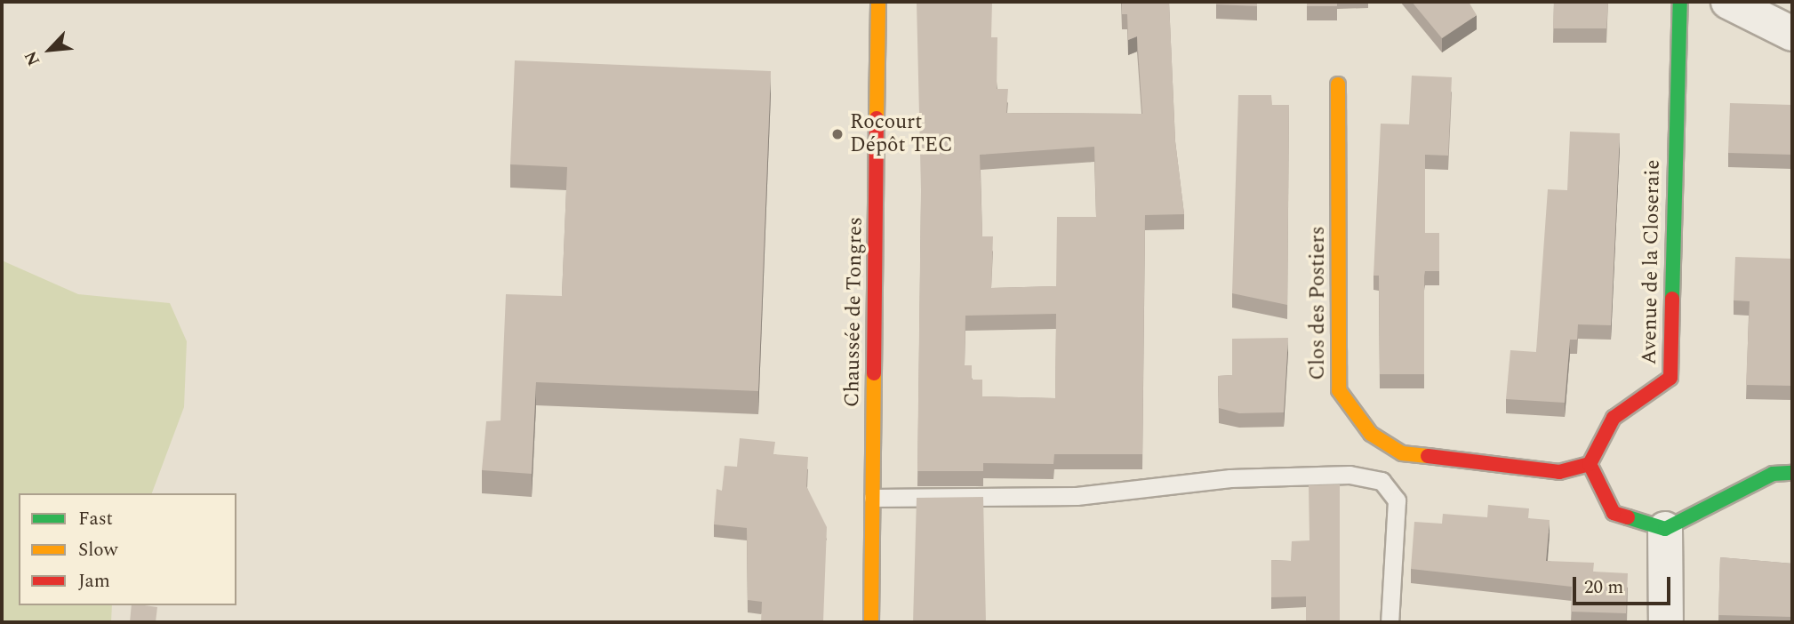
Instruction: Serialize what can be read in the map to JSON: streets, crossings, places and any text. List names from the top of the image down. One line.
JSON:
{"streets":{"street":["Avenue de la Closeraie","Clos des Postiers","Chaussée de Tongres"]},"crossings":[["Avenue de la Closeraie","Clos des Postiers"]],"places":["Rocourt Dépôt TEC"],"legend":["Fast","Slow","Jam"],"scale_bar":"20 m","north":"bottom left"}
